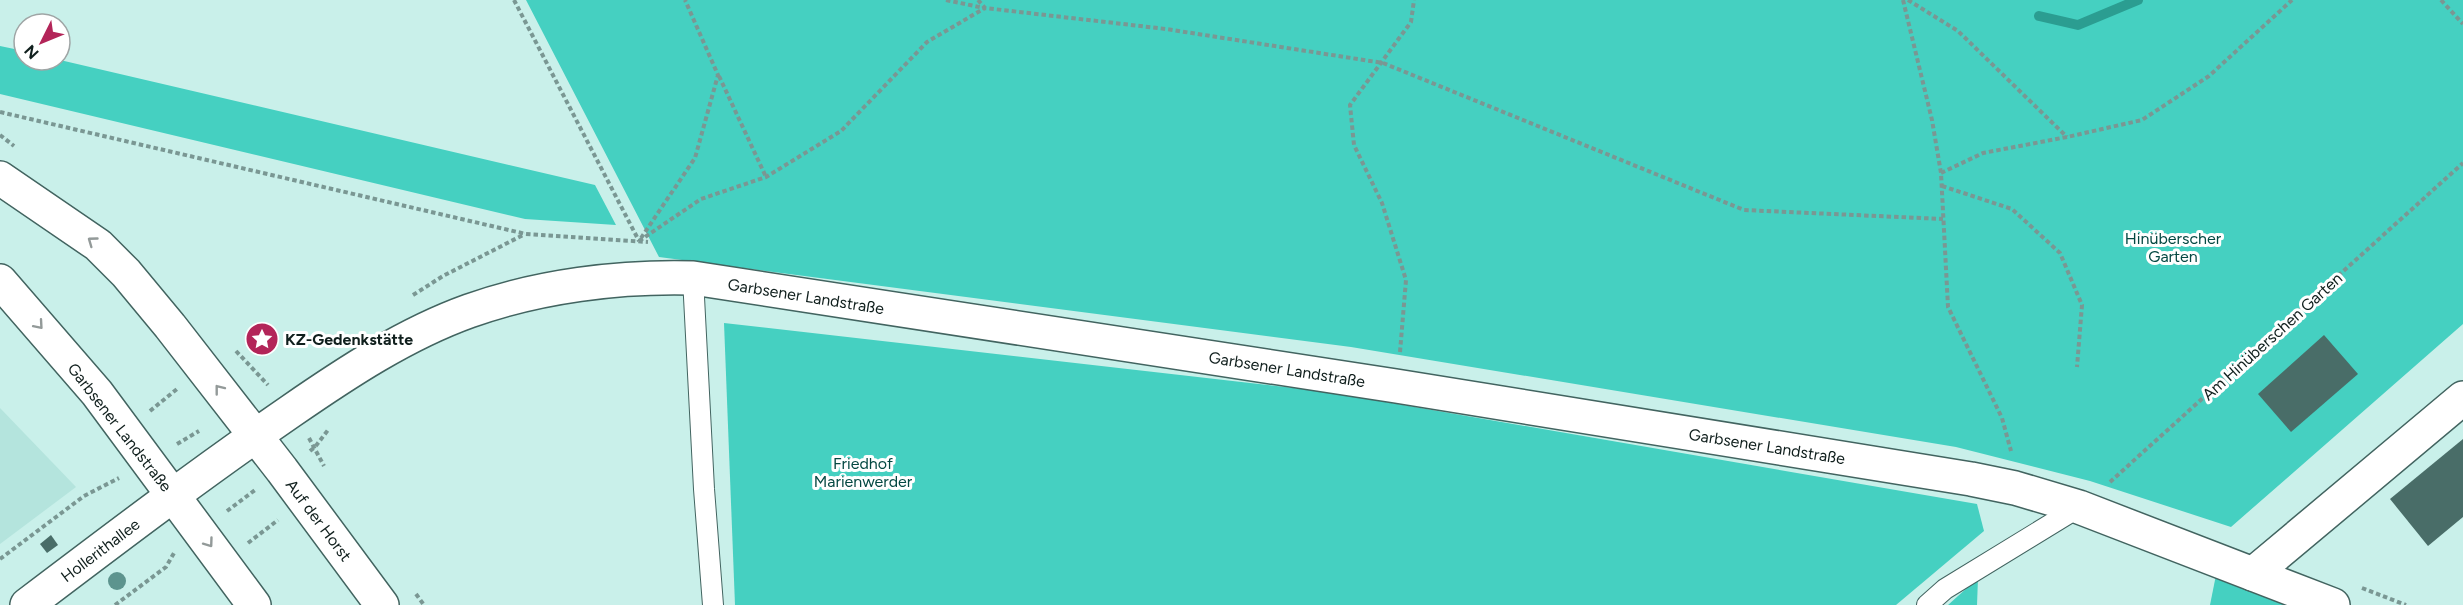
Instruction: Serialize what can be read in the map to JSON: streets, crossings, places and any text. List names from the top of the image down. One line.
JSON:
{"streets":{"street":["Garbsener Landstraße","Auf der Horst","Hollerithallee"],"path":["Am Hinüberschen Garten"]},"crossings":[["Garbsener Landstraße","Am Hinüberschen Garten"],["Garbsener Landstraße","Auf der Horst"],["Garbsener Landstraße","Hollerithallee"]],"parks":["Hinüberscher Garten","Friedhof Marienwerder"],"places":{"place":["KZ-Gedenkstätte"]},"north":"bottom left"}
